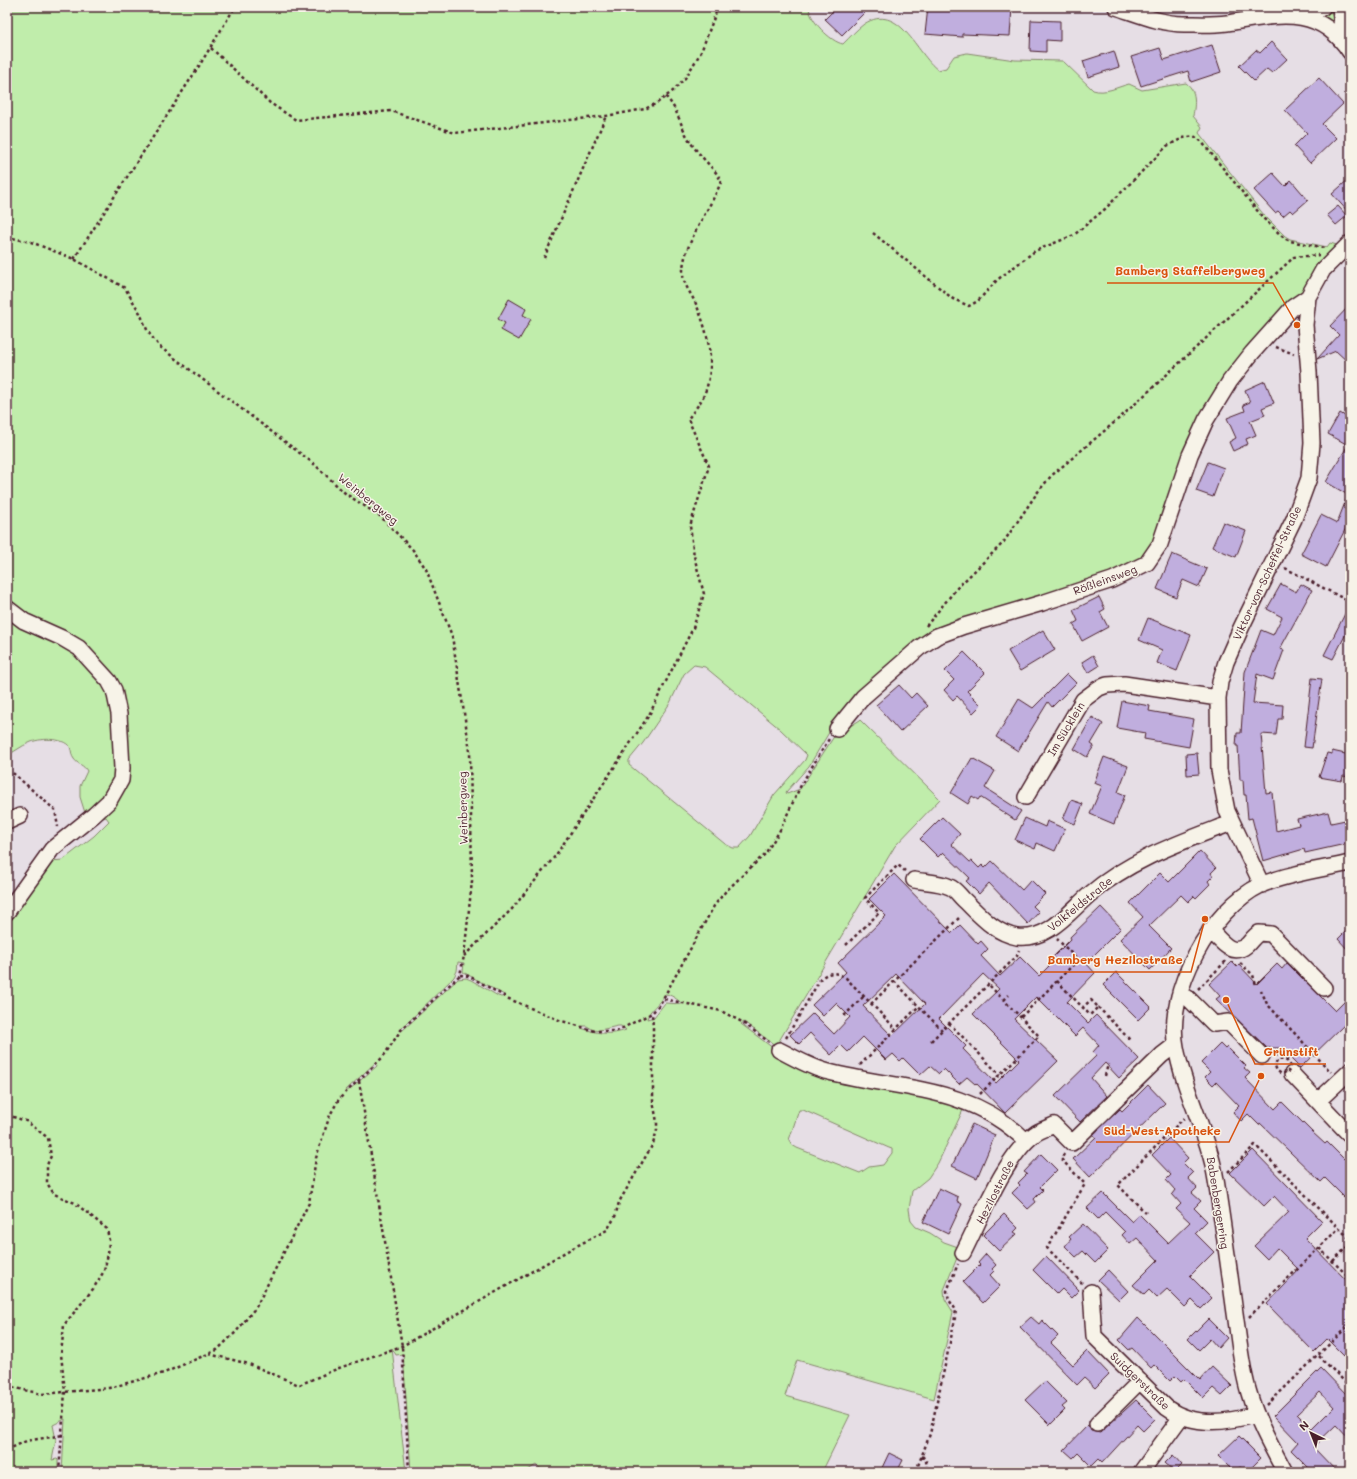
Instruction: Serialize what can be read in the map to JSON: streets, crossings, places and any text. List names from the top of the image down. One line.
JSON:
{"streets":{"street":["Viktor-von-Scheffel-Straße","Rößleinsweg","Im Sücklein","Volkfeldstraße","Hezilostraße","Babenbergerring","Suidgerstraße"],"path":["Weinbergweg"]},"crossings":[["Viktor-von-Scheffel-Straße","Rößleinsweg"],["Viktor-von-Scheffel-Straße","Im Sücklein"],["Viktor-von-Scheffel-Straße","Volkfeldstraße"],["Viktor-von-Scheffel-Straße","Babenbergerring"],["Babenbergerring","Suidgerstraße"]],"places":["Bamberg Staffelbergweg","Bamberg Hezilostraße","Grünstift","Süd-West-Apotheke"],"north":"top left"}
